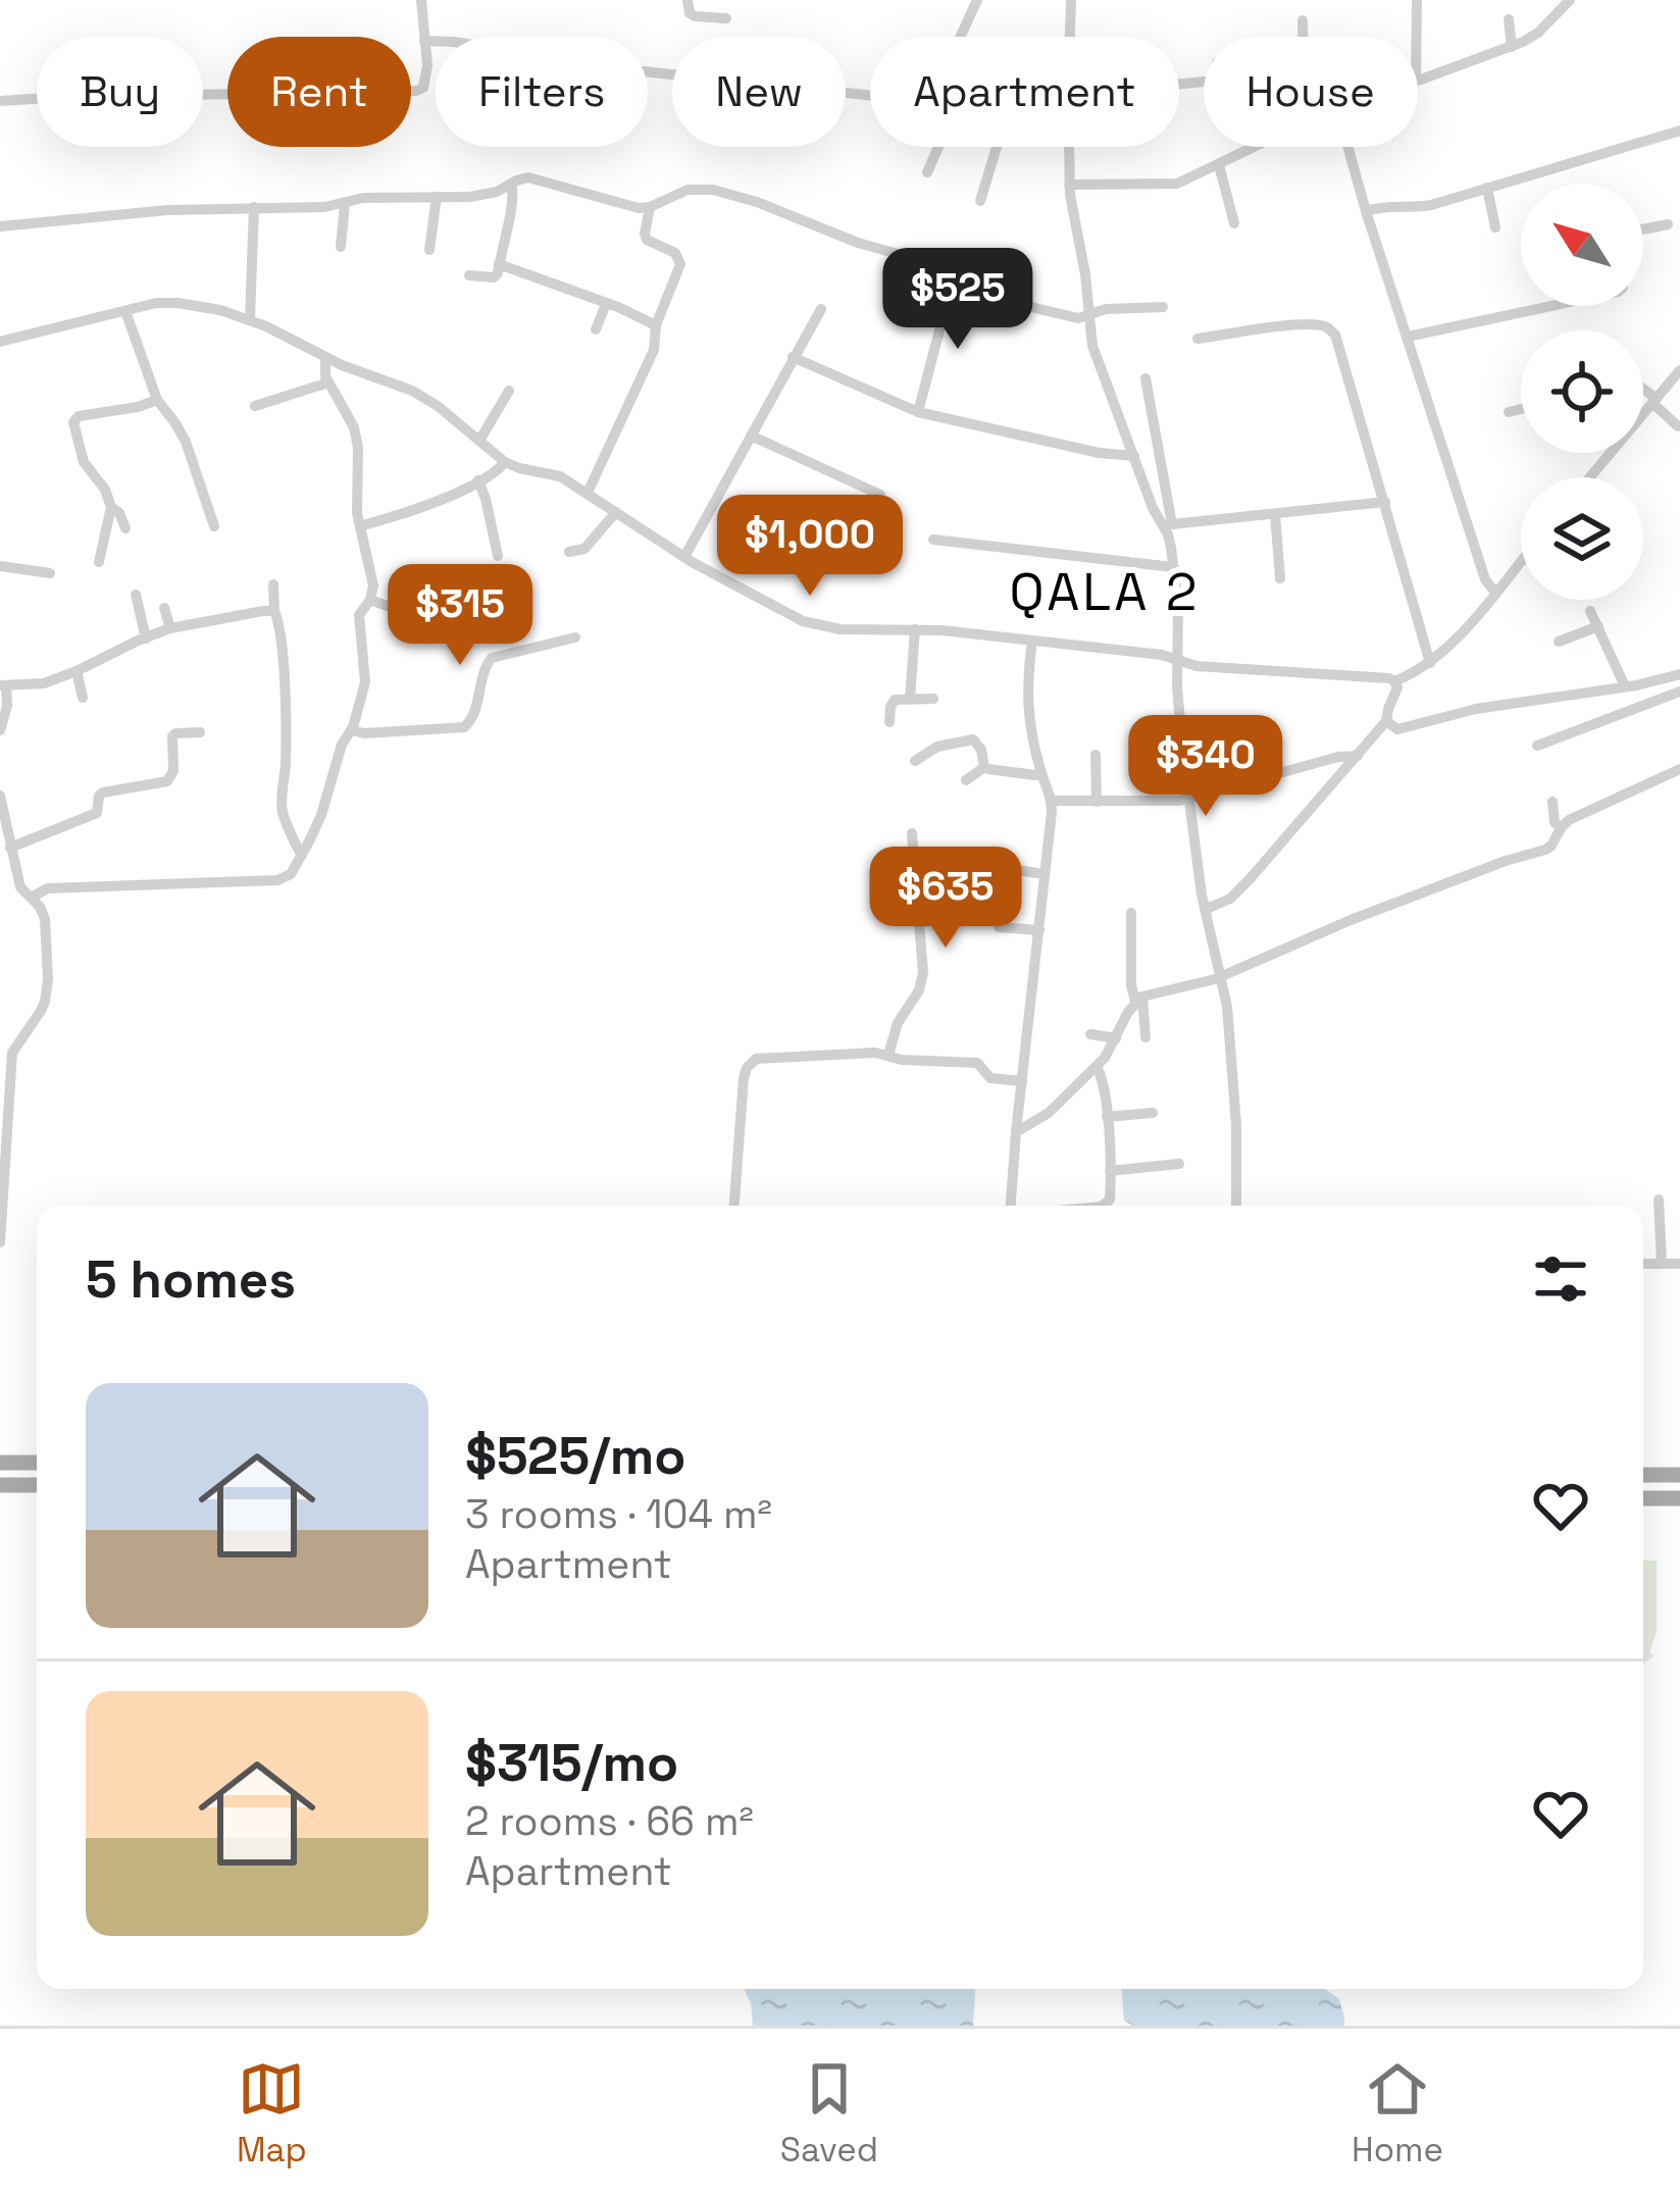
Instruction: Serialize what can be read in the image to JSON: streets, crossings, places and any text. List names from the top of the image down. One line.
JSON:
{"districts":["QALA 2"],"north":"top left","page":{"chip":["Buy","Rent","Filters","New","Apartment","House"],"price":["$525","$1,000","$315","$340","$635"],"heading":"5 homes","list":[{"name":"$525/mo","note":"3 rooms · 104 m² · Apartment"},{"name":"$315/mo","note":"2 rooms · 66 m² · Apartment"}],"tabs":["Map","Saved","Home"]}}
